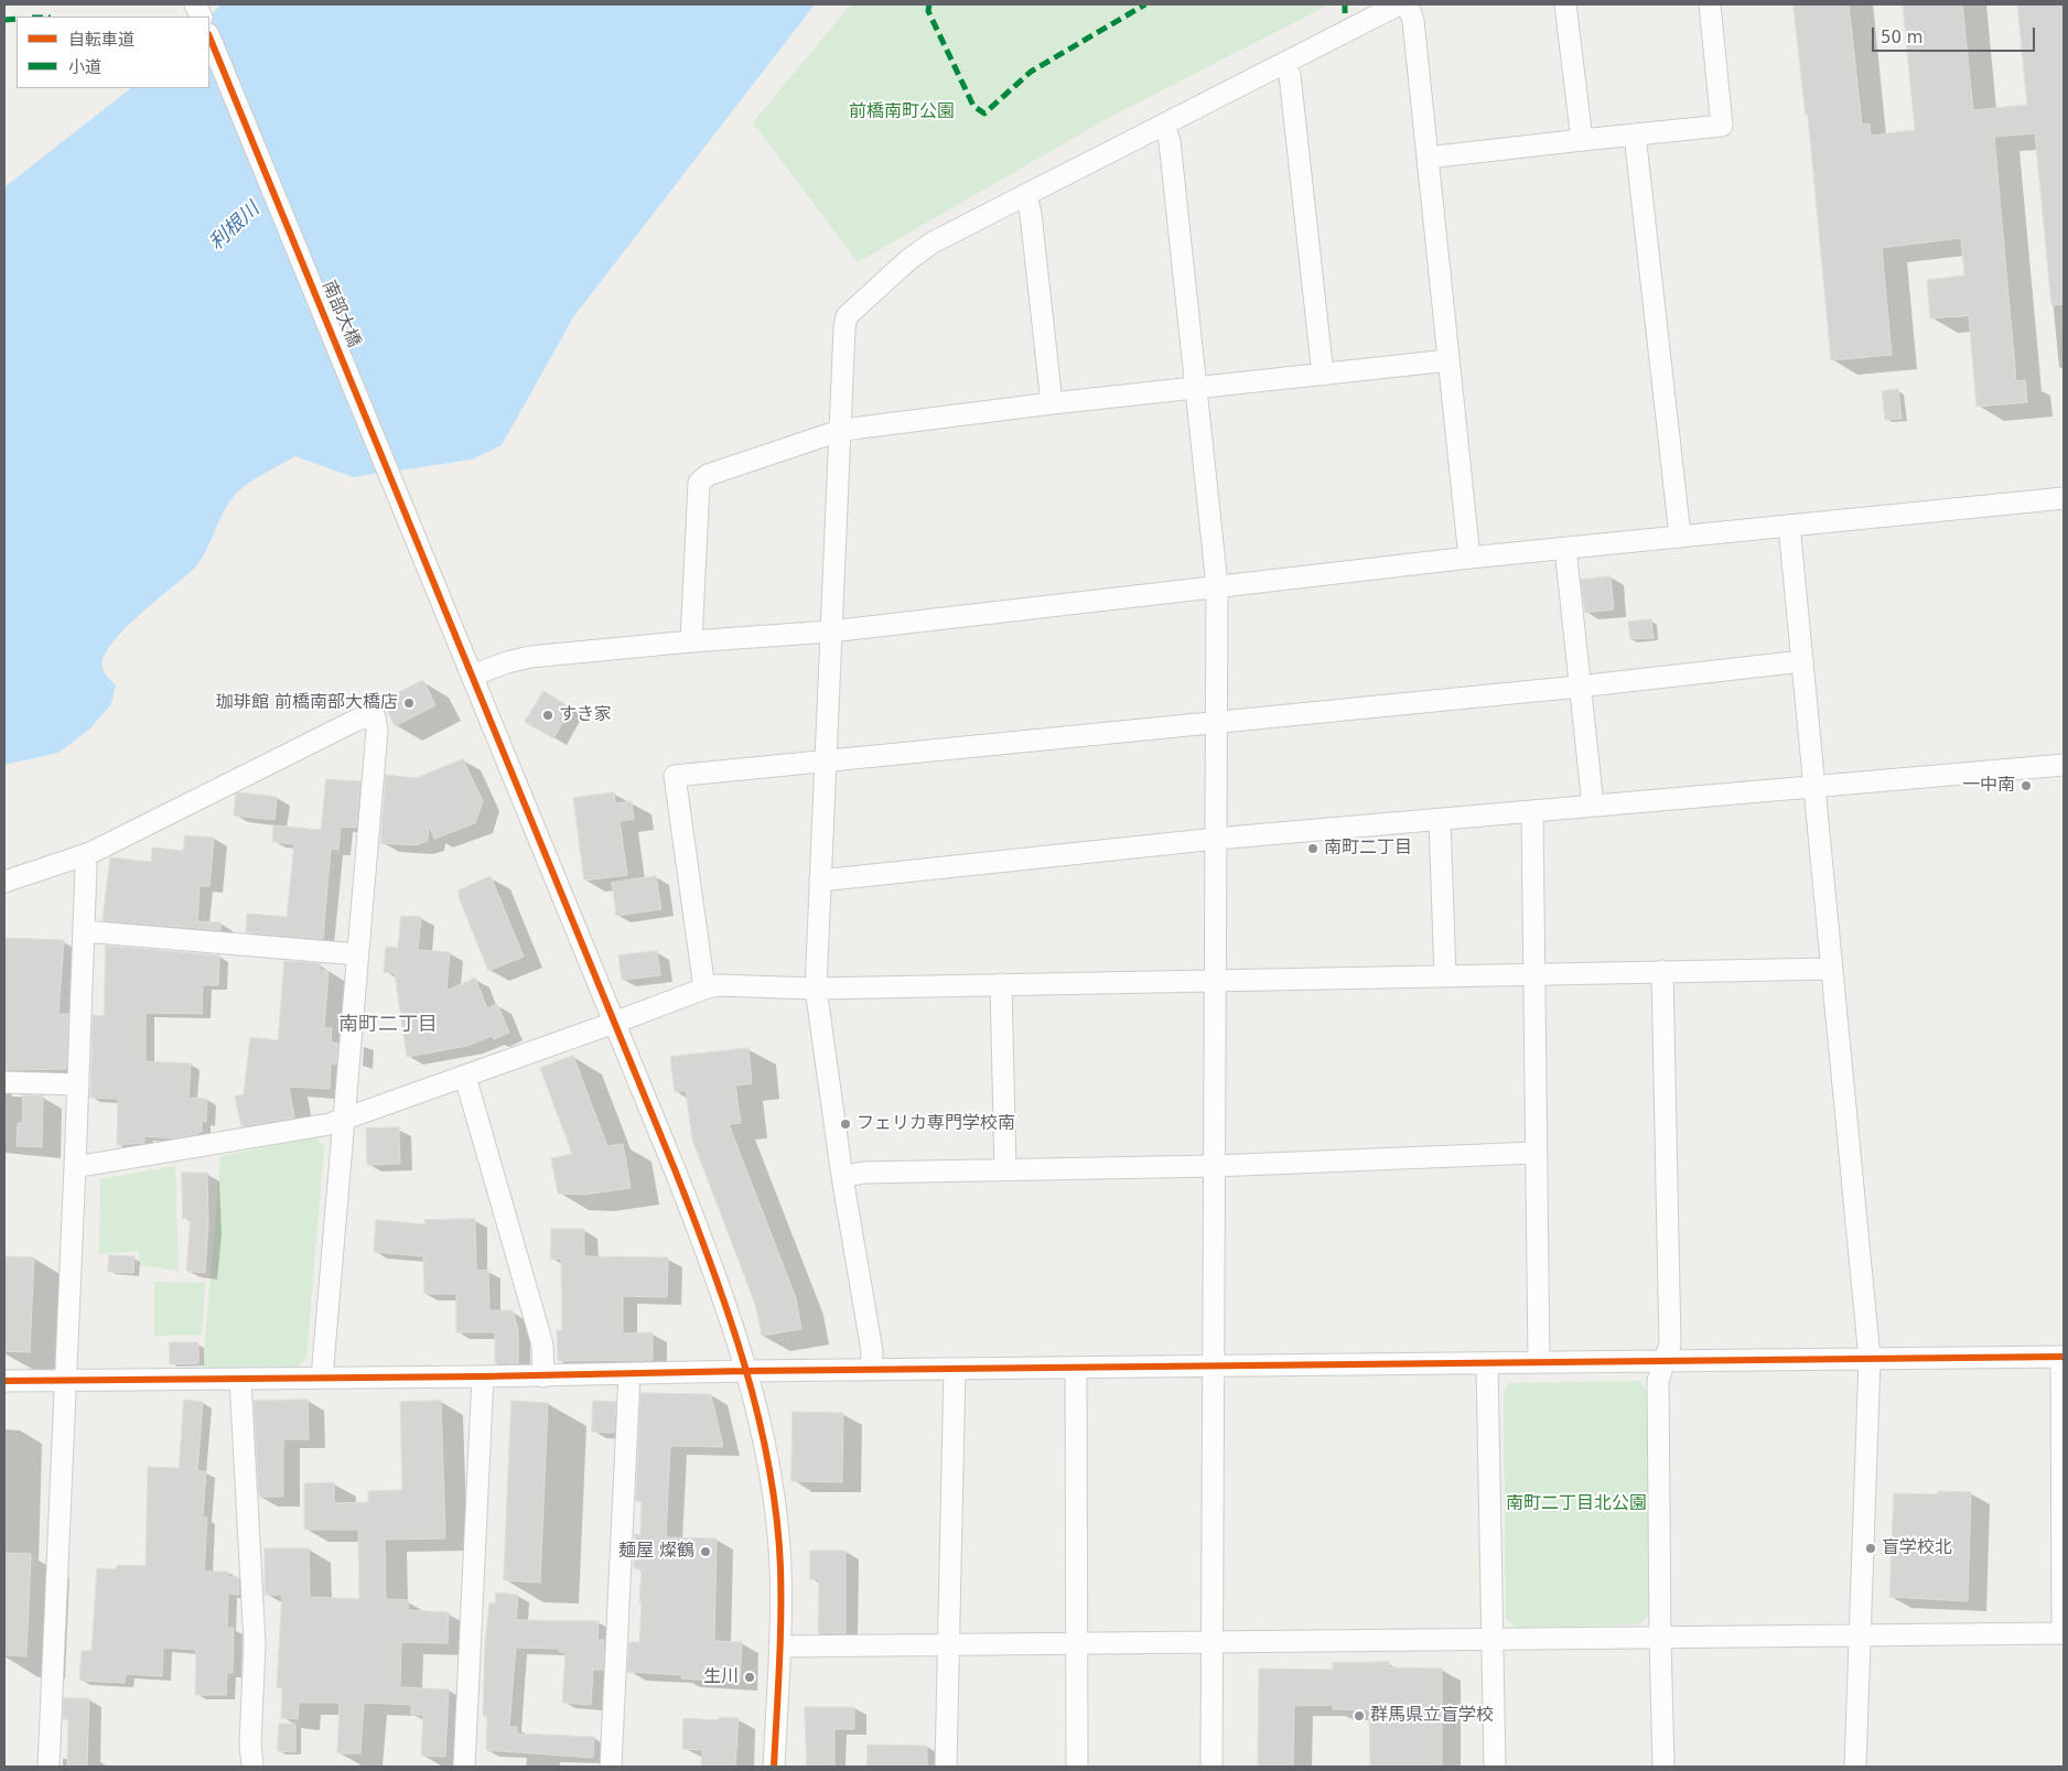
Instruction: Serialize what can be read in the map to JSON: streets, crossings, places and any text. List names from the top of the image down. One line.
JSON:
{"streets":{"street":["南部大橋"]},"districts":["南町二丁目"],"water":["利根川"],"parks":["前橋南町公園","南町二丁目北公園"],"places":["珈琲館 前橋南部大橋店","すき家","一中南","南町二丁目","フェリカ専門学校南","盲学校北","麺屋 燦鶴","生川","群馬県立盲学校"],"legend":["自転車道","小道"],"scale_bar":"50 m"}
